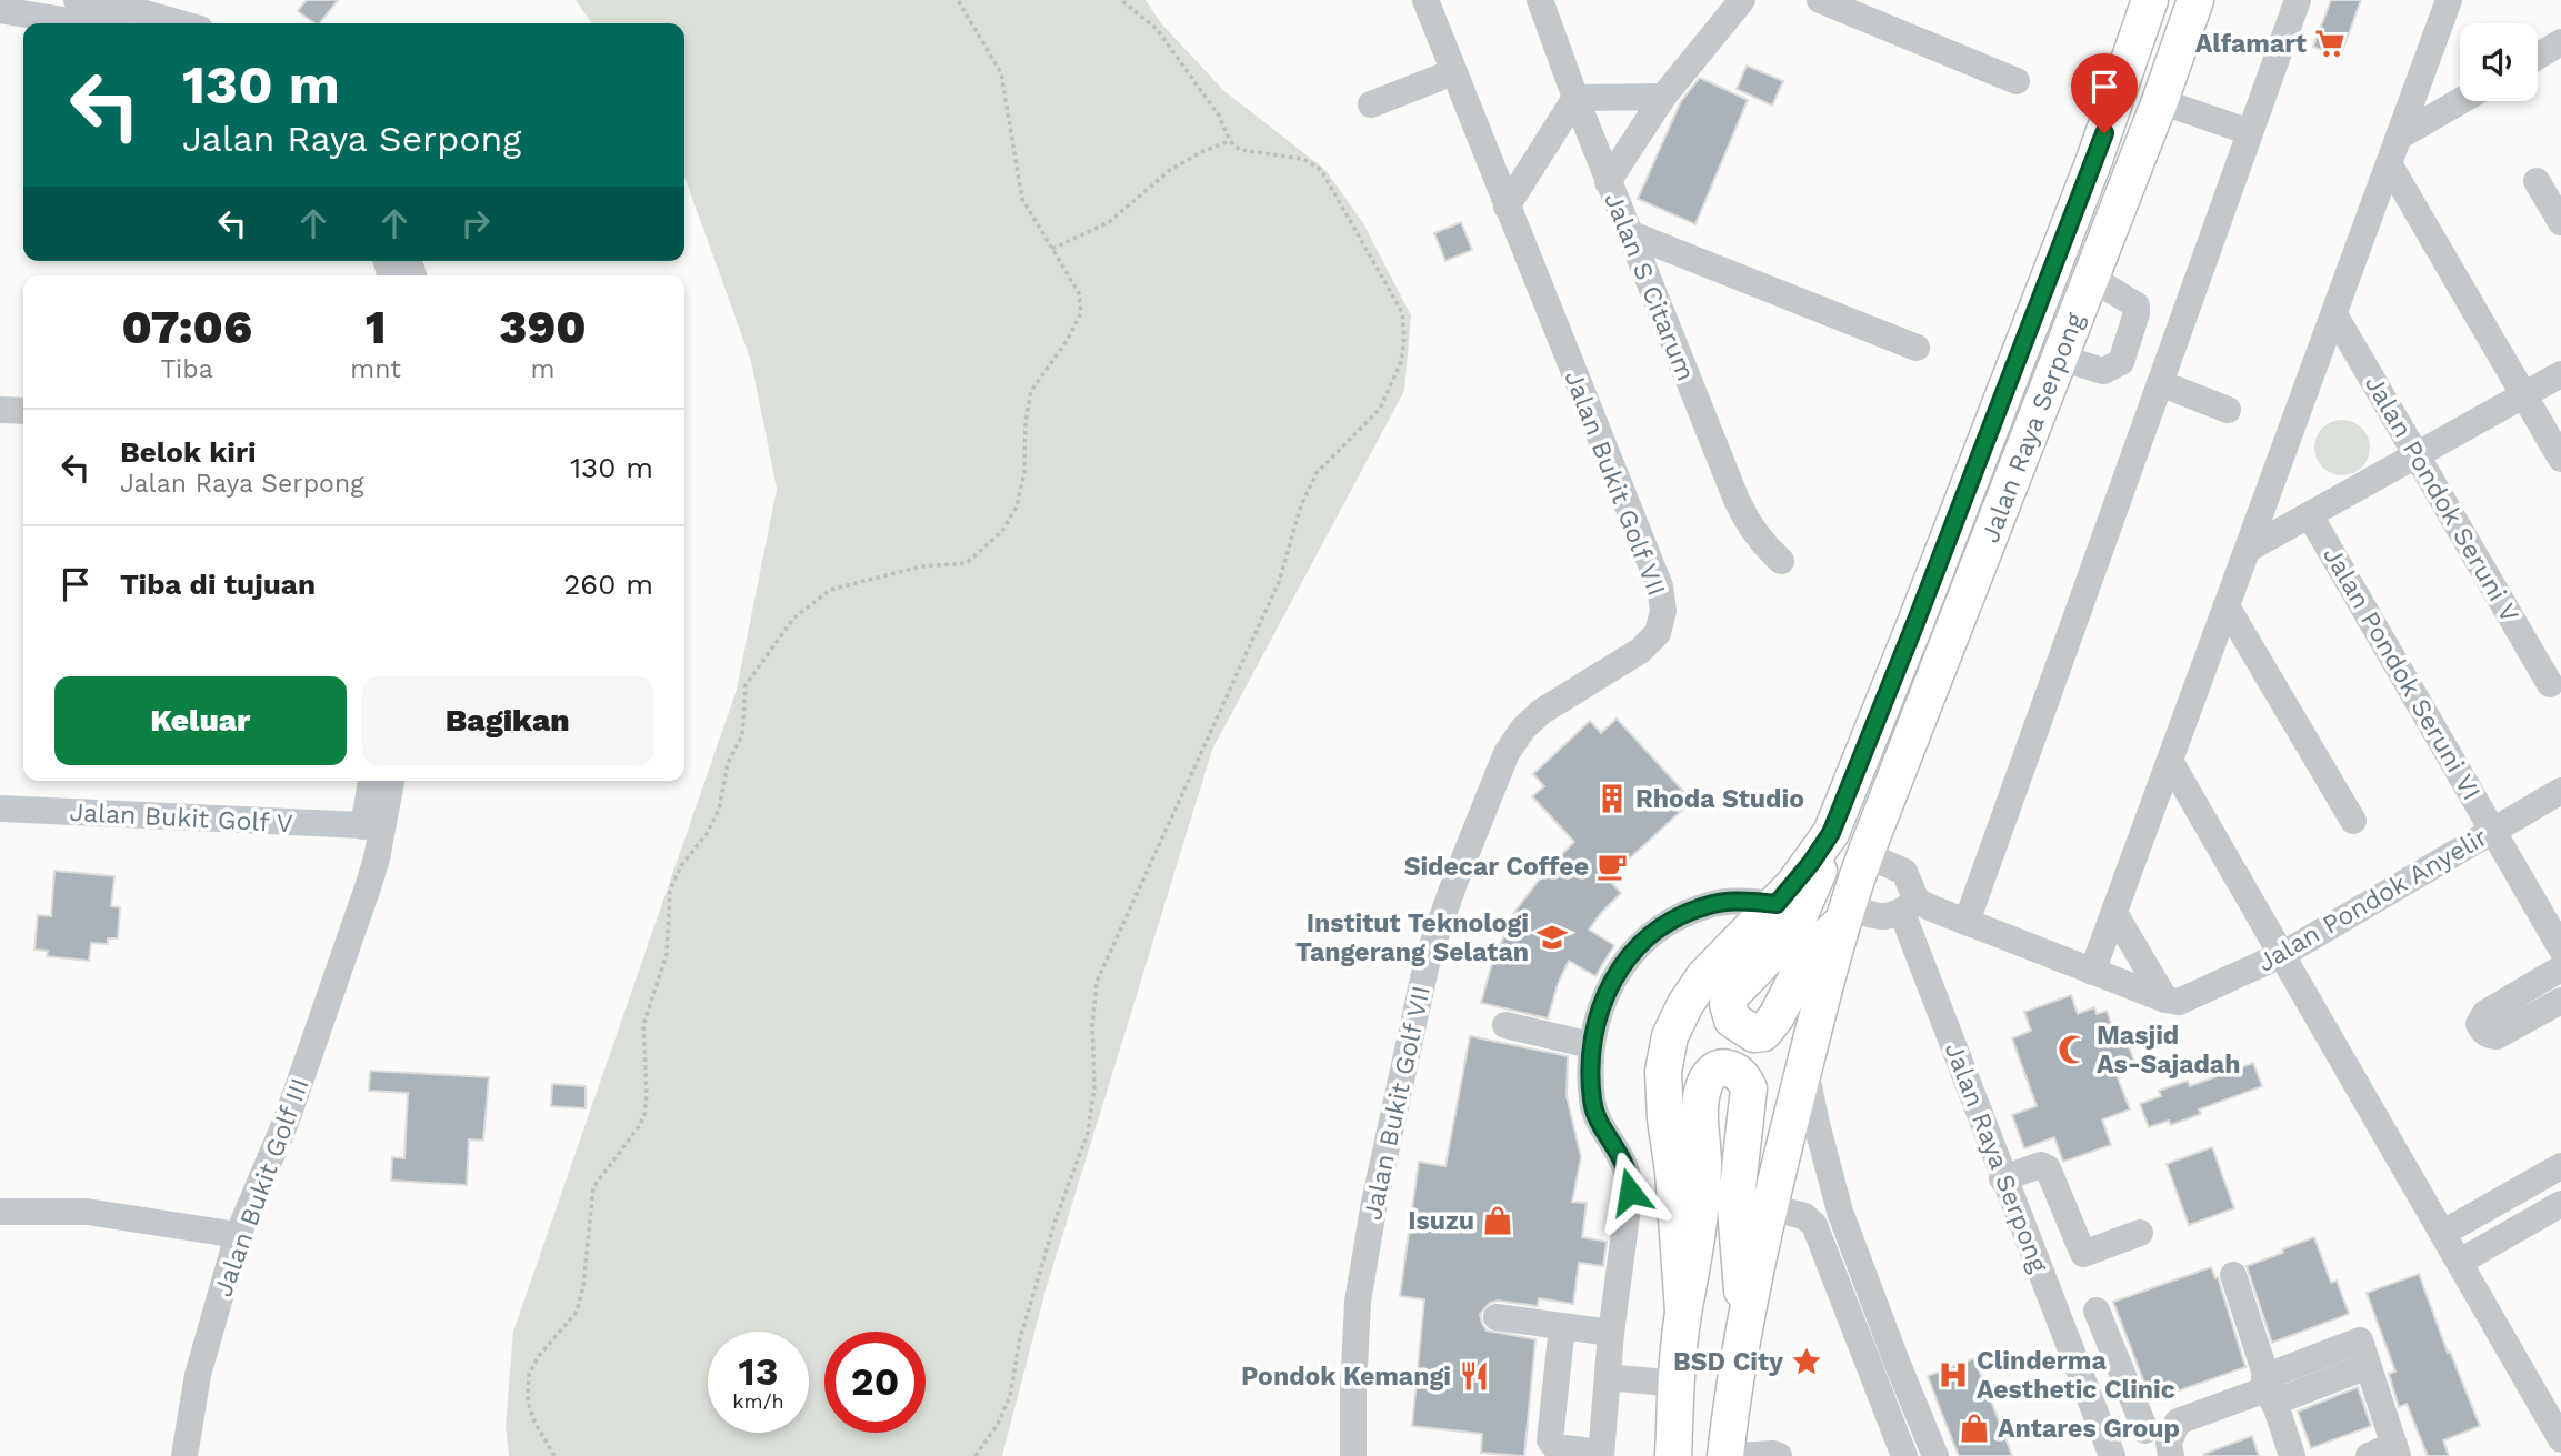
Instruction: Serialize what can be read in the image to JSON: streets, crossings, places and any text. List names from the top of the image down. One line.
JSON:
{"streets":{"main road":["Jalan Raya Serpong"],"street":["Jalan S Citarum","Jalan Bukit Golf VII","Jalan Pondok Seruni V","Jalan Pondok Seruni VI","Jalan Bukit Golf V","Jalan Pondok Anyelir","Jalan Bukit Golf III"]},"crossings":[["Jalan Pondok Seruni VI","Jalan Pondok Anyelir"],["Jalan Bukit Golf V","Jalan Bukit Golf III"]],"places":{"supermarket":["Alfamart"],"building":["Rhoda Studio"],"cafe":["Sidecar Coffee"],"school or university":["Institut Teknologi Tangerang Selatan"],"mosque":["Masjid As-Sajadah"],"shop":["Isuzu","Antares Group"],"place":["BSD City"],"hospital":["Clinderma Aesthetic Clinic"],"restaurant":["Pondok Kemangi"]},"page":{"turn":["130 m","Jalan Raya Serpong"],"eta":["07:06","Tiba","1","mnt","390","m"],"list":[{"name":"Belok kiri","note":"Jalan Raya Serpong","value":"130 m"},{"name":"Tiba di tujuan","value":"260 m"}],"buttons":["Keluar","Bagikan"],"speed":"13 km/h","limit":"20"}}
